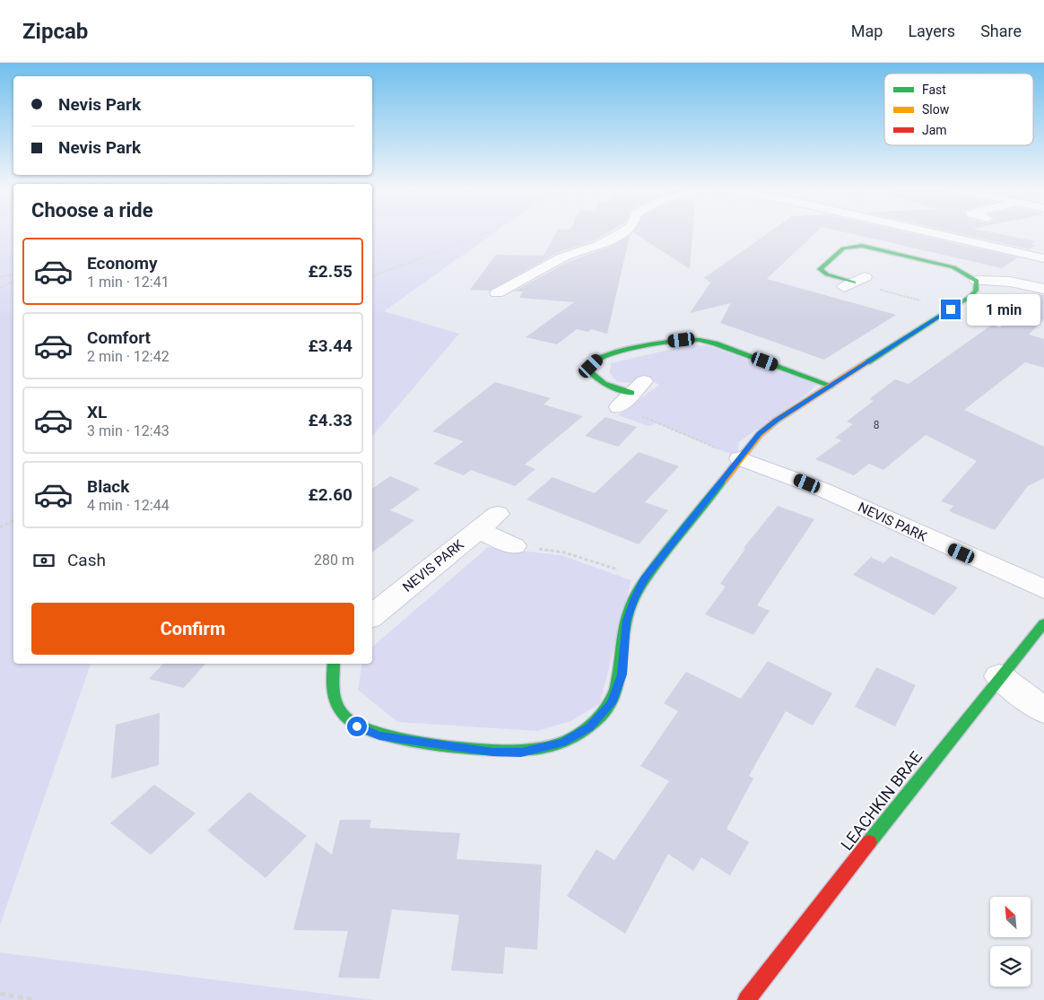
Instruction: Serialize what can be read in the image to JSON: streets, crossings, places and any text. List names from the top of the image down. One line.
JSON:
{"streets":{"street":["NEVIS PARK","LEACHKIN BRAE"]},"house_numbers":["8"],"legend":["Fast","Slow","Jam"],"north":"top left","page":{"header":"Zipcab","nav":["Map","Layers","Share"],"banner":["Nevis Park","Nevis Park"],"heading":"Choose a ride","list":[{"name":"Economy","note":"1 min · 12:41","value":"£2.55"},{"name":"Comfort","note":"2 min · 12:42","value":"£3.44"},{"name":"XL","note":"3 min · 12:43","value":"£4.33"},{"name":"Black","note":"4 min · 12:44","value":"£2.60"}],"bubble":"1 min","pay":["Cash","280 m"],"buttons":"Confirm"}}
